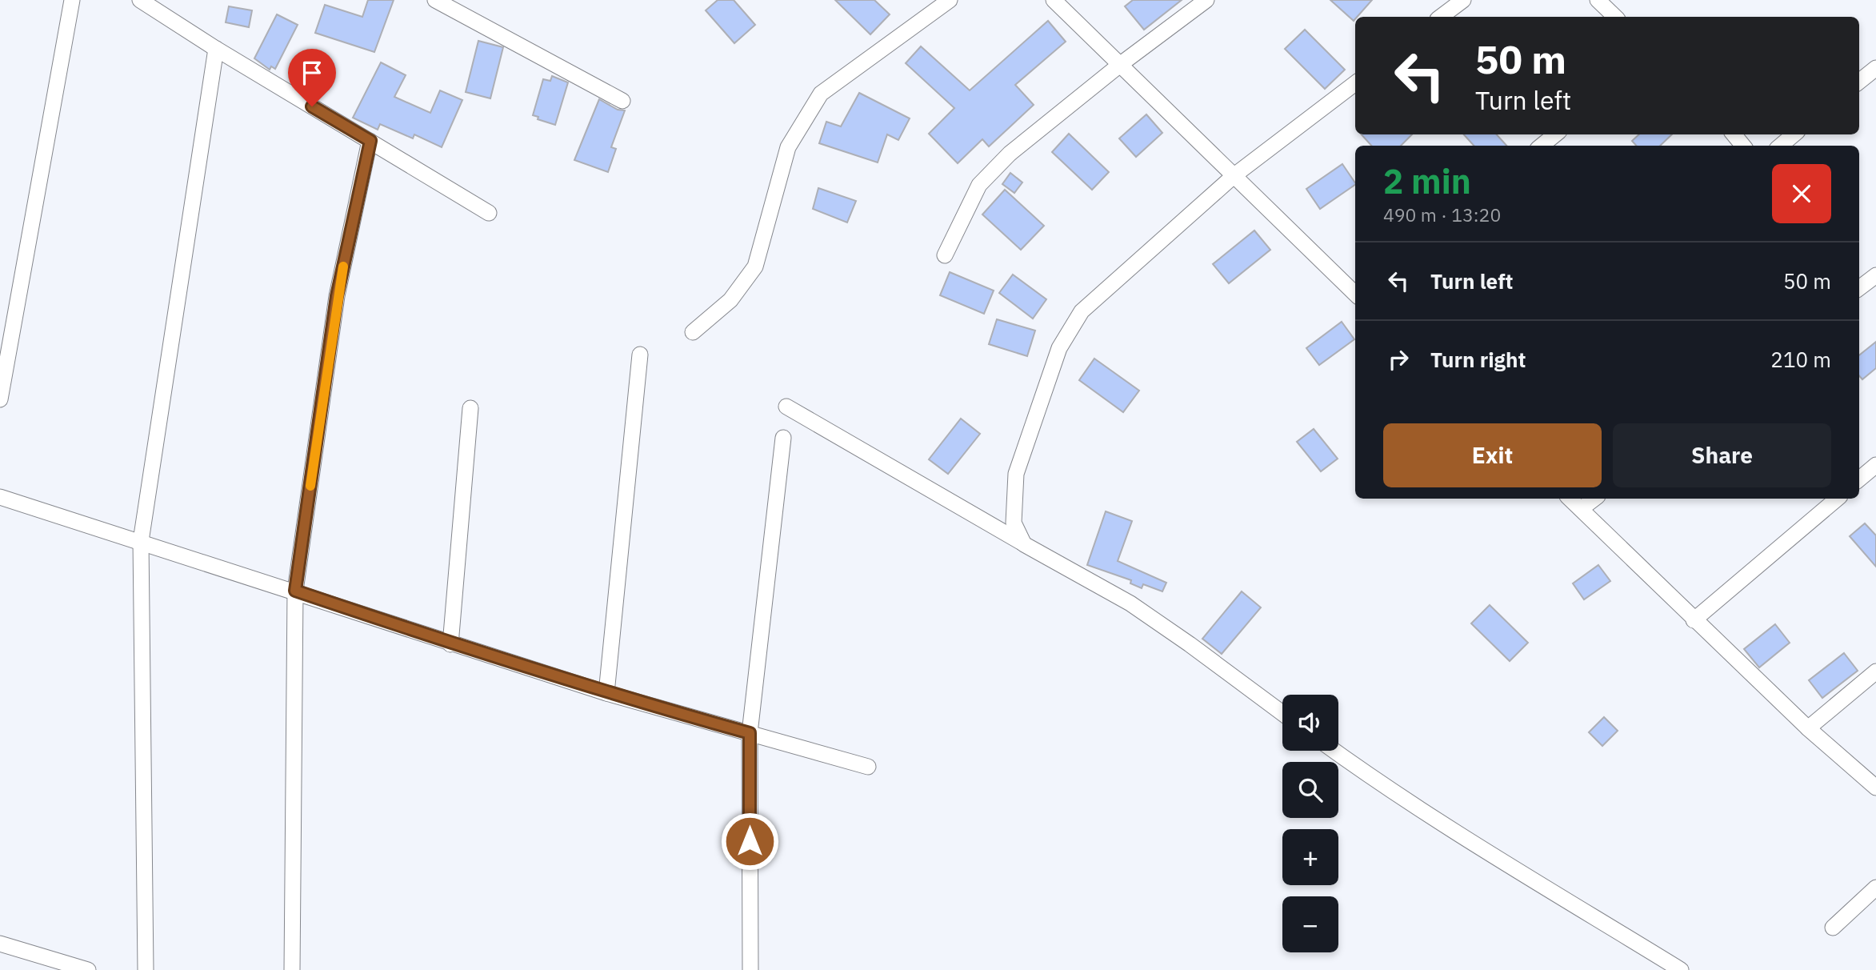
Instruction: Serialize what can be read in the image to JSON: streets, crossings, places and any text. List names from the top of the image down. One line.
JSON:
{"page":{"turn":["50 m","Turn left"],"heading":["2 min","490 m · 13:20"],"list":[{"name":"Turn left","value":"50 m"},{"name":"Turn right","value":"210 m"}],"buttons":["Exit","Share"],"map_buttons":["+","−"]}}
